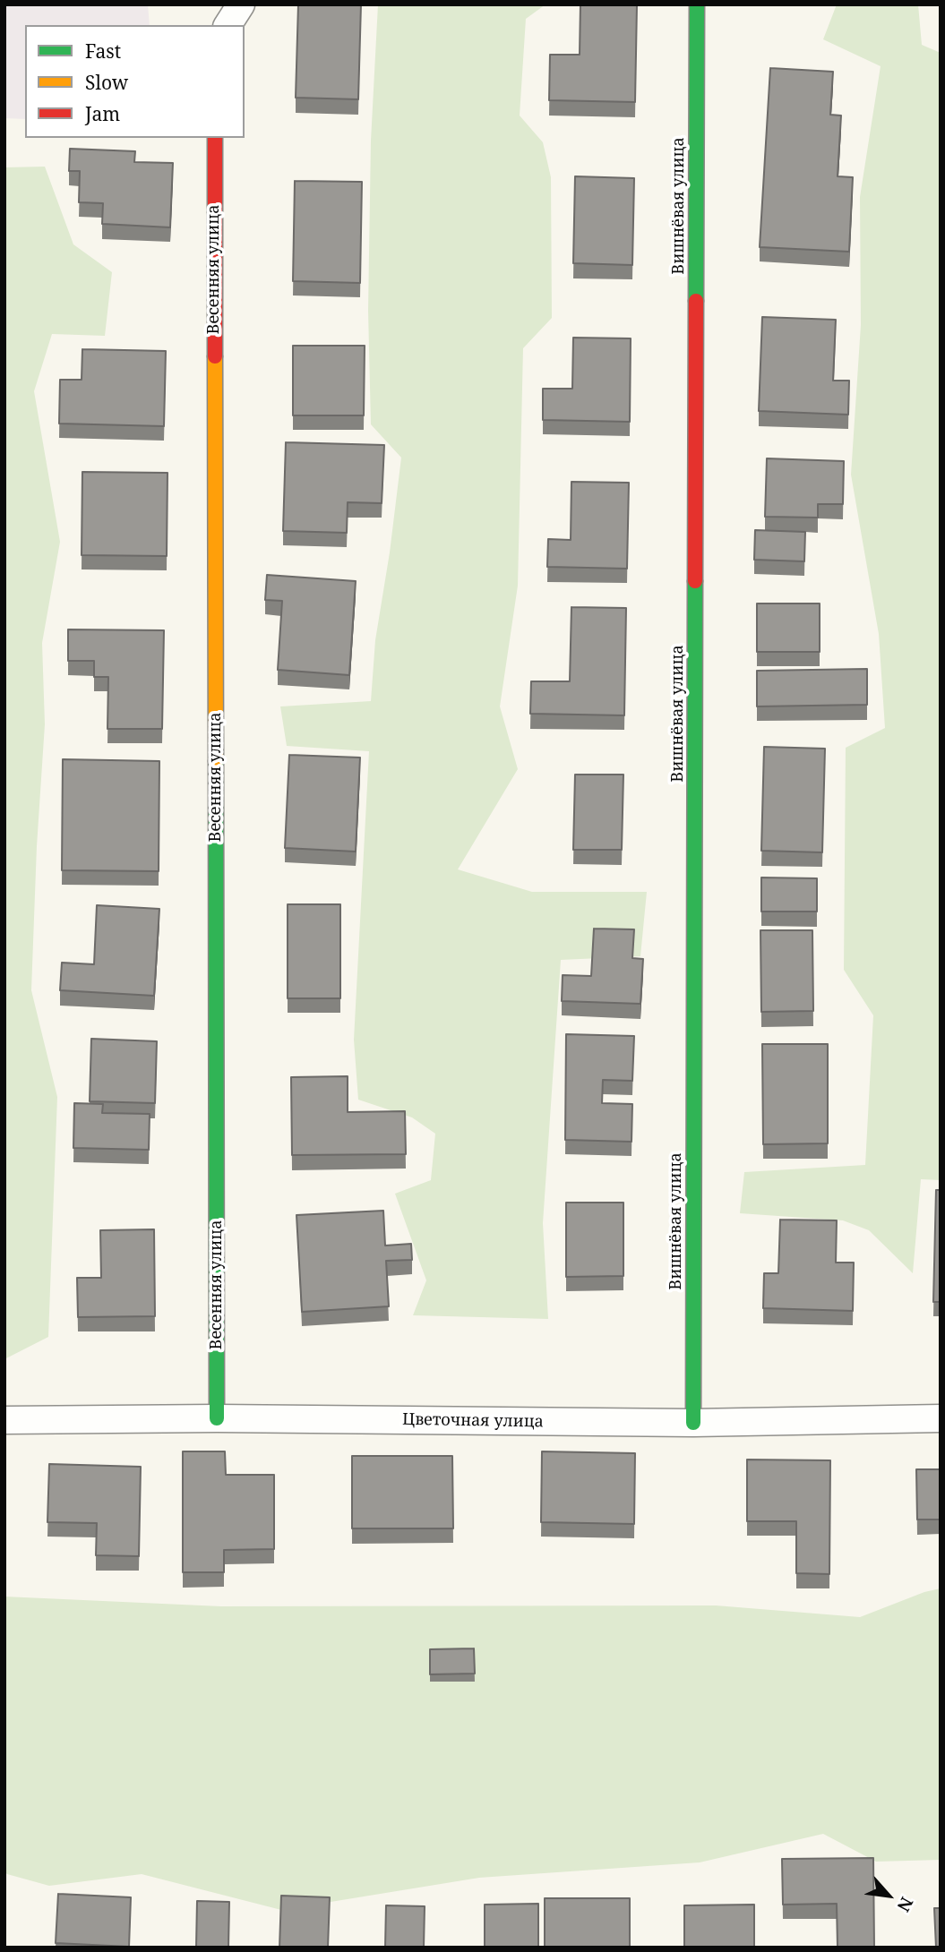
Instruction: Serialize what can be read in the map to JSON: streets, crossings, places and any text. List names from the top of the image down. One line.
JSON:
{"streets":{"street":["Вишнёвая улица","Весенняя улица","Цветочная улица"]},"crossings":[["Вишнёвая улица","Цветочная улица"],["Весенняя улица","Цветочная улица"]],"legend":["Fast","Slow","Jam"],"north":"bottom right"}
